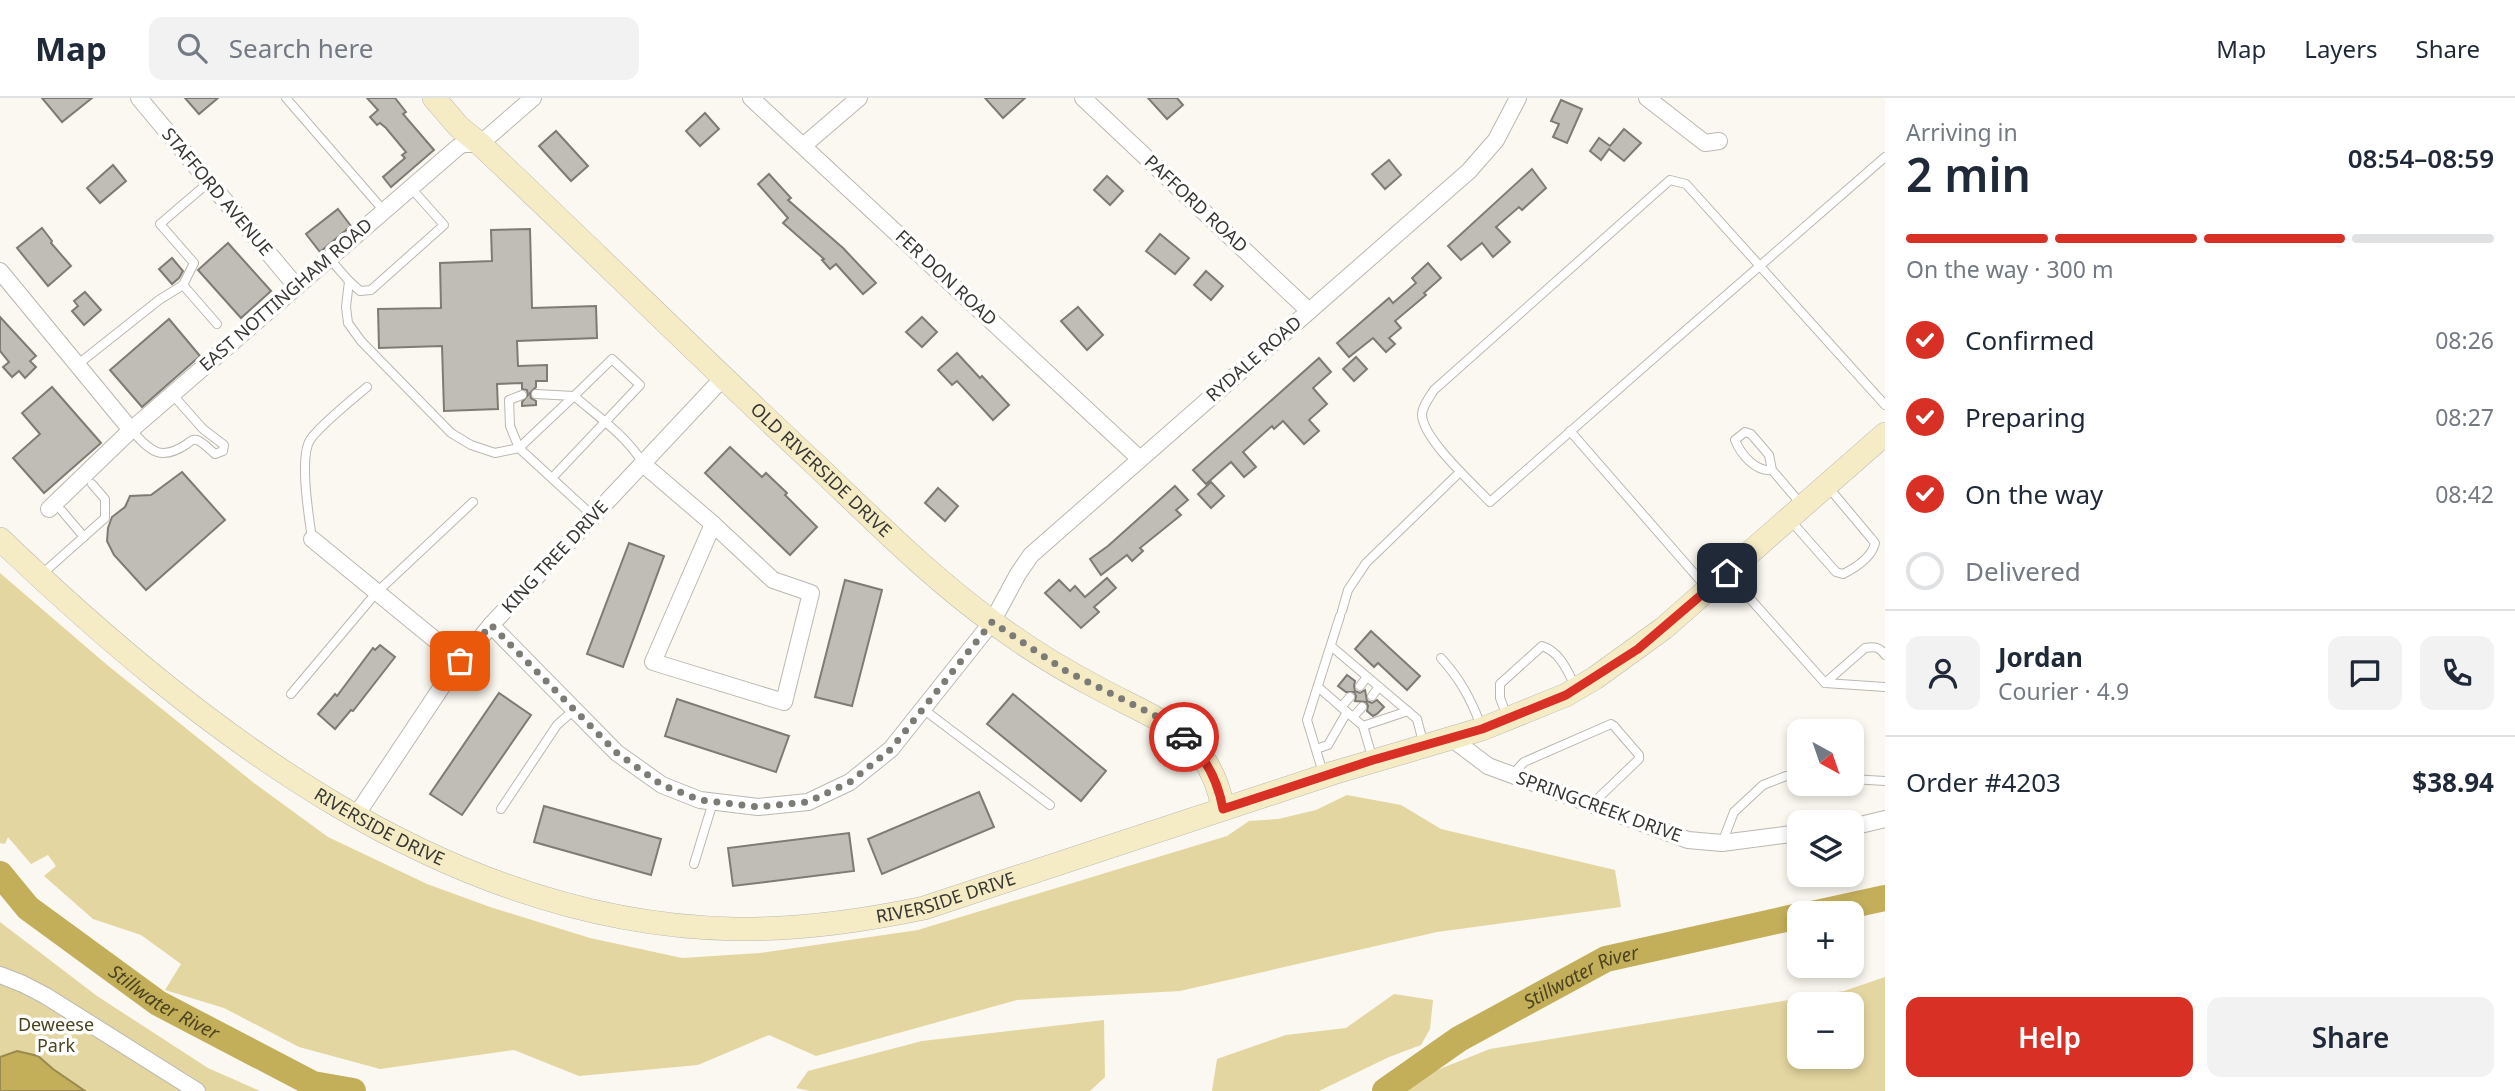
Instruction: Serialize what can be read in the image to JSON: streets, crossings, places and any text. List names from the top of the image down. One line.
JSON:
{"streets":{"main road":["OLD RIVERSIDE DRIVE","RIVERSIDE DRIVE"],"street":["STAFFORD AVENUE","PAFFORD ROAD","FER DON ROAD","EAST NOTTINGHAM ROAD","RYDALE ROAD","KING TREE DRIVE","SPRINGCREEK DRIVE"]},"crossings":[["STAFFORD AVENUE","EAST NOTTINGHAM ROAD"],["PAFFORD ROAD","RYDALE ROAD"],["FER DON ROAD","RYDALE ROAD"],["EAST NOTTINGHAM ROAD","OLD RIVERSIDE DRIVE"],["RYDALE ROAD","OLD RIVERSIDE DRIVE"],["RYDALE ROAD","KING TREE DRIVE"],["OLD RIVERSIDE DRIVE","KING TREE DRIVE"],["OLD RIVERSIDE DRIVE","RIVERSIDE DRIVE"],["KING TREE DRIVE","RIVERSIDE DRIVE"],["SPRINGCREEK DRIVE","RIVERSIDE DRIVE"]],"water":["Stillwater River"],"parks":["Deweese Park"],"north":"bottom right","page":{"header":"Map","search":"Search here","nav":["Map","Layers","Share"],"heading":["2 min","Arriving in","08:54–08:59"],"panel":["Jordan","Courier · 4.9","Order #4203","$38.94"],"bar":"On the way · 300 m","list":[["Confirmed","08:26"],["Preparing","08:27"],["On the way","08:42"],"Delivered"],"map_buttons":["+","−"],"buttons":["Help","Share"]}}
